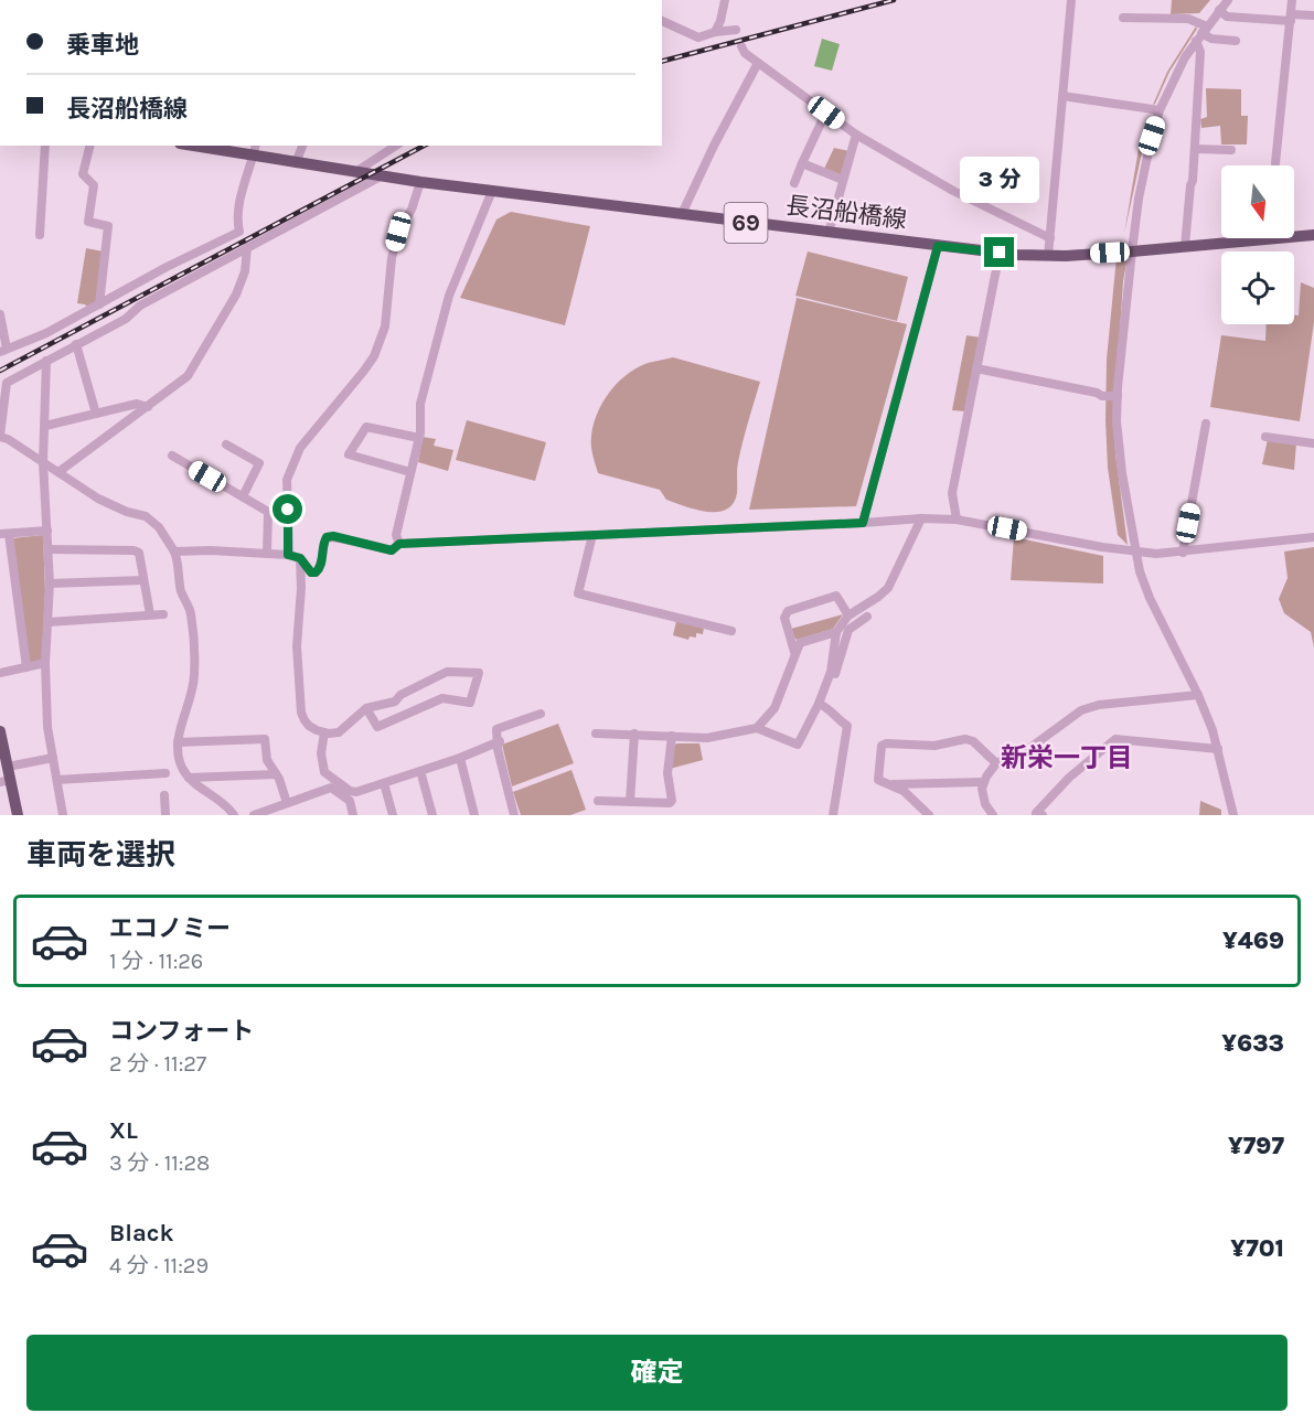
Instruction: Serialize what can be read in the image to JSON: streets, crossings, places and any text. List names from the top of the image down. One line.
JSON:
{"streets":{"main road":["長沼船橋線","69"]},"districts":["新栄一丁目"],"north":"bottom","page":{"banner":["乗車地","長沼船橋線"],"bubble":"3 分","heading":"車両を選択","list":[{"name":"エコノミー","note":"1 分 · 11:26","value":"¥469"},{"name":"コンフォート","note":"2 分 · 11:27","value":"¥633"},{"name":"XL","note":"3 分 · 11:28","value":"¥797"},{"name":"Black","note":"4 分 · 11:29","value":"¥701"}],"buttons":"確定"}}
